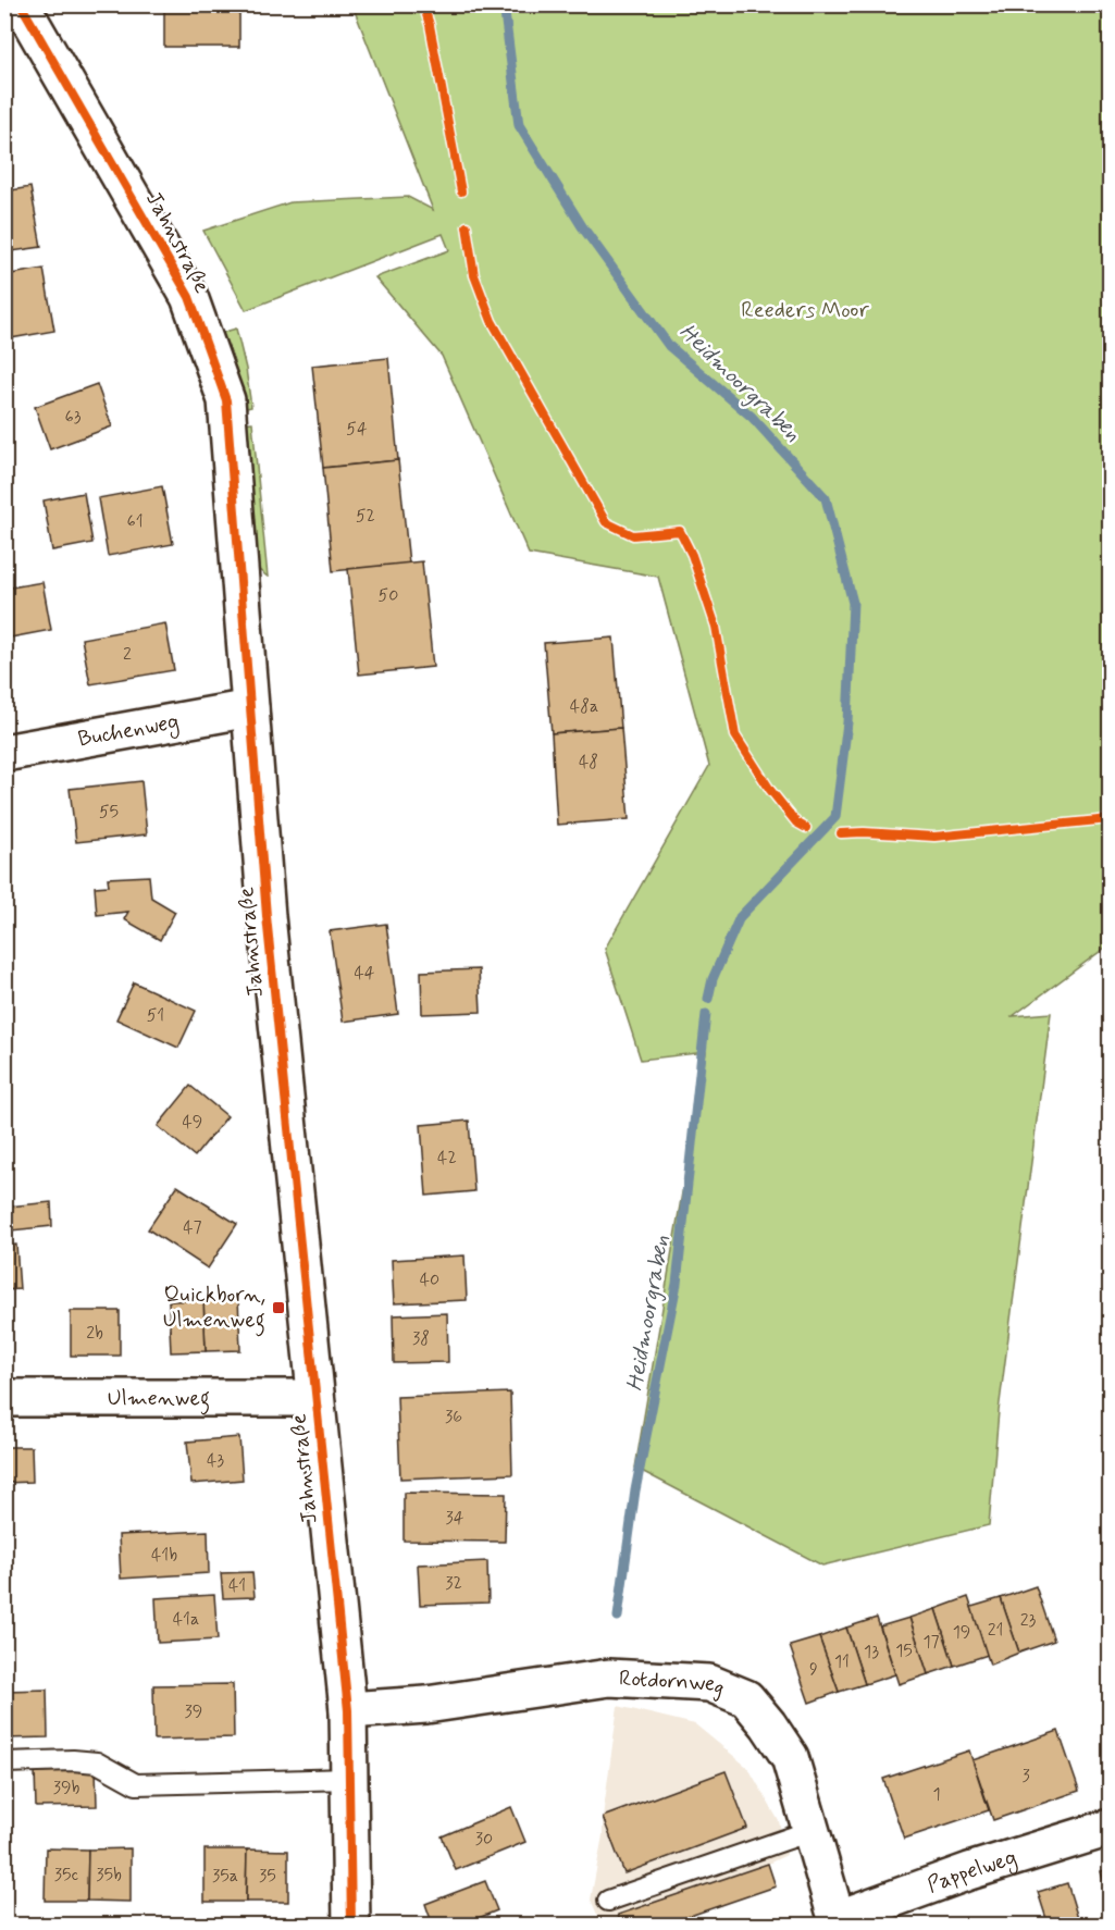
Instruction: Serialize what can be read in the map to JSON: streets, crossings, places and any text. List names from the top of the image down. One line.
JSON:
{"streets":{"street":["Jahnstraße","Buchenweg","Ulmenweg","Rotdornweg","Pappelweg"]},"crossings":[["Jahnstraße","Buchenweg"],["Jahnstraße","Ulmenweg"],["Jahnstraße","Rotdornweg"],["Rotdornweg","Pappelweg"]],"water":["Heidmoorgraben"],"parks":["Reeders Moor"],"places":{"transit":["Quickborn, Ulmenweg"]},"house_numbers":["63","54","52","61","50","2","48a","48","55","44","51","49","42","47","40","2b","38","36","43","34","41b","32","41","41a","23","21","19","17","15","13","11","9","39","3","39b","1","30","35c","35b","35a","35"]}
